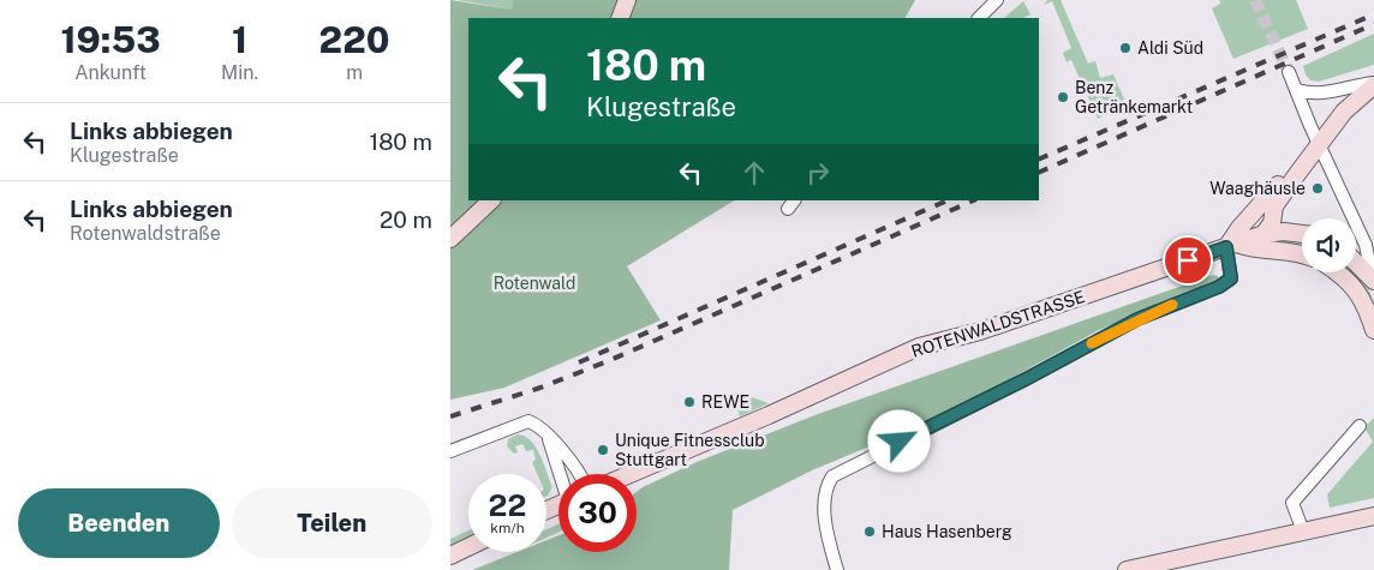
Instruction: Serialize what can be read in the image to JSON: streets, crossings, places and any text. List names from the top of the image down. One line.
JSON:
{"streets":{"main road":["ROTENWALDSTRASSE"]},"parks":["Rotenwald"],"places":["Aldi Süd","Benz Getränkemarkt","Waaghäusle","REWE","Unique Fitnessclub Stuttgart","Haus Hasenberg"],"page":{"eta":["19:53","Ankunft","1","Min.","220","m"],"turn":["180 m","Klugestraße"],"list":[{"name":"Links abbiegen","note":"Klugestraße","value":"180 m"},{"name":"Links abbiegen","note":"Rotenwaldstraße","value":"20 m"}],"speed":"22 km/h","limit":"30","buttons":["Beenden","Teilen"]}}
